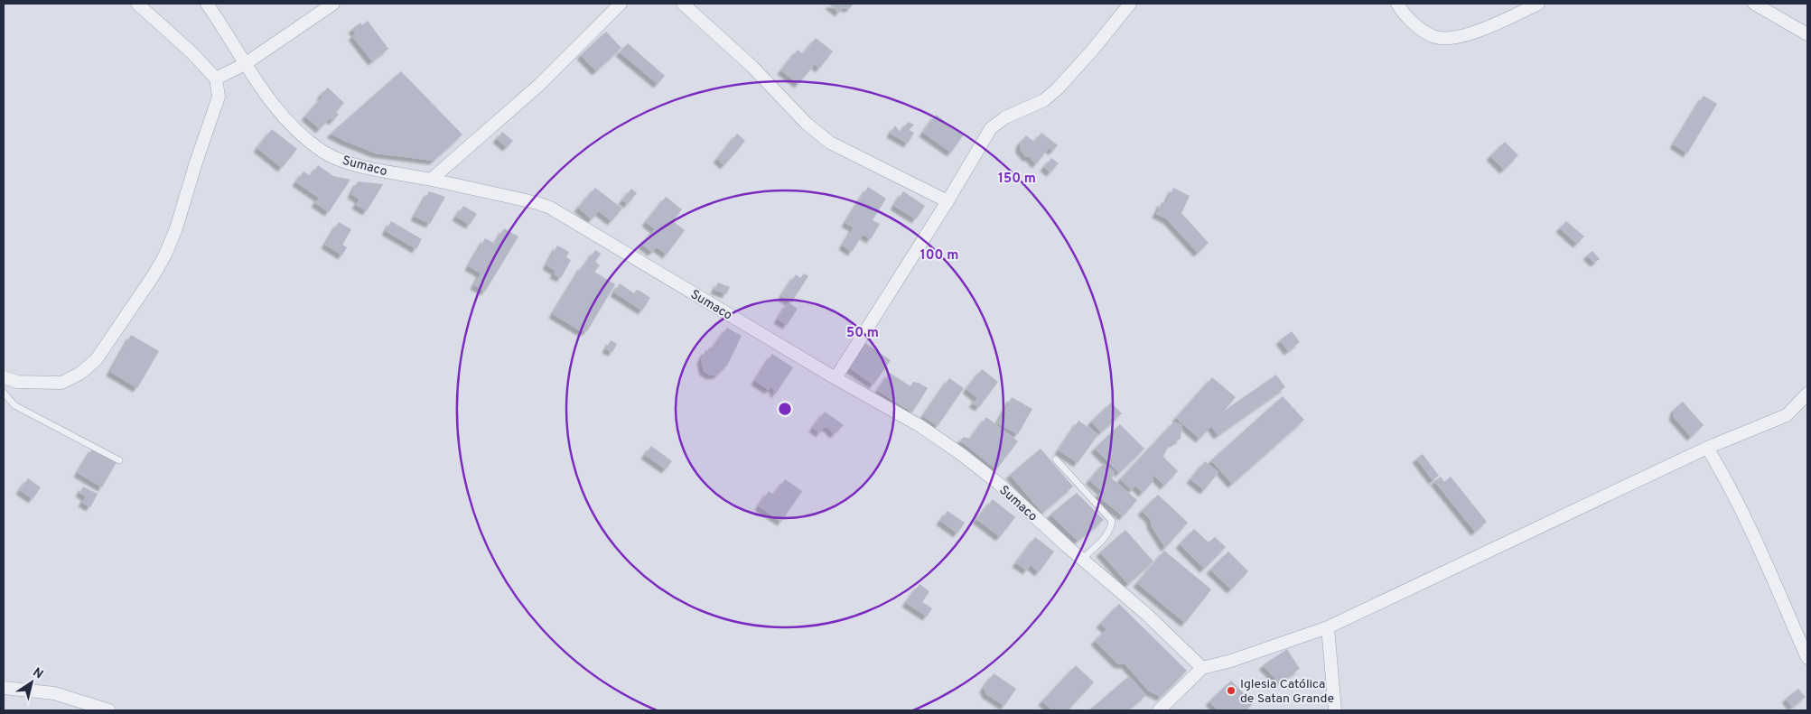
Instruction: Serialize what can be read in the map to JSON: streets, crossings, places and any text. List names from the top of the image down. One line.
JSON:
{"streets":{"street":["Sumaco"]},"places":["Iglesia Católica de Satan Grande"],"north":"top right","rings":["150 m","100 m","50 m"]}
